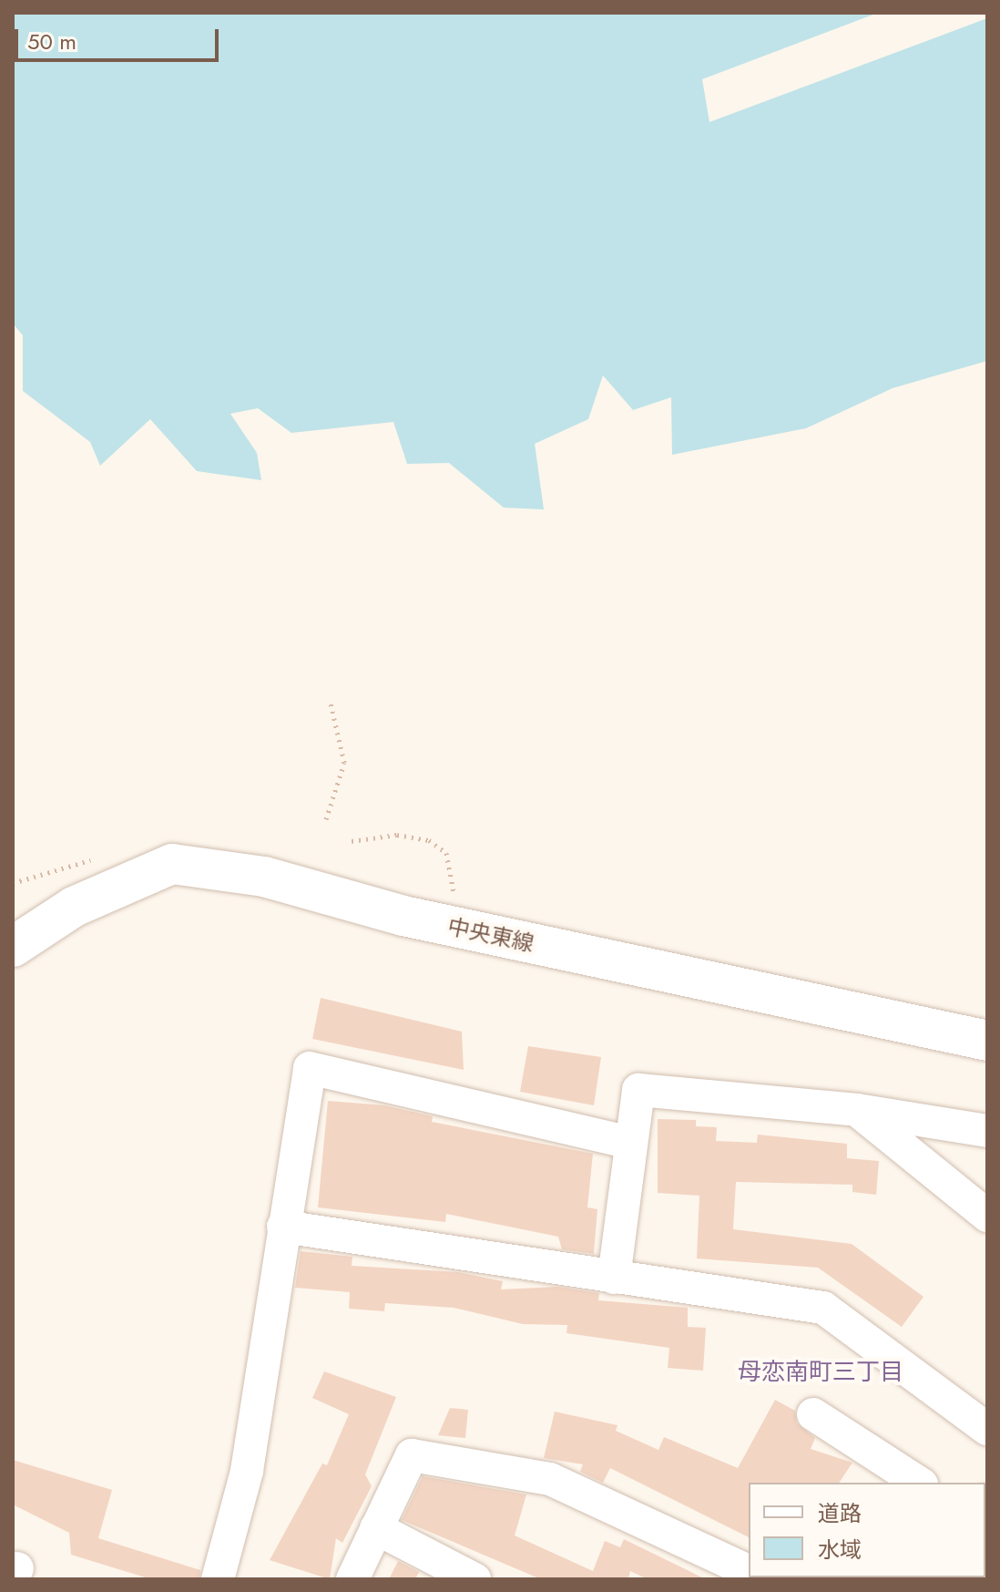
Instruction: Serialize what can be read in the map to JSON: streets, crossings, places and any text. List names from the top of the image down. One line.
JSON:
{"streets":{"main road":["中央東線"]},"districts":["母恋南町三丁目"],"legend":["道路","水域"],"scale_bar":"50 m"}
